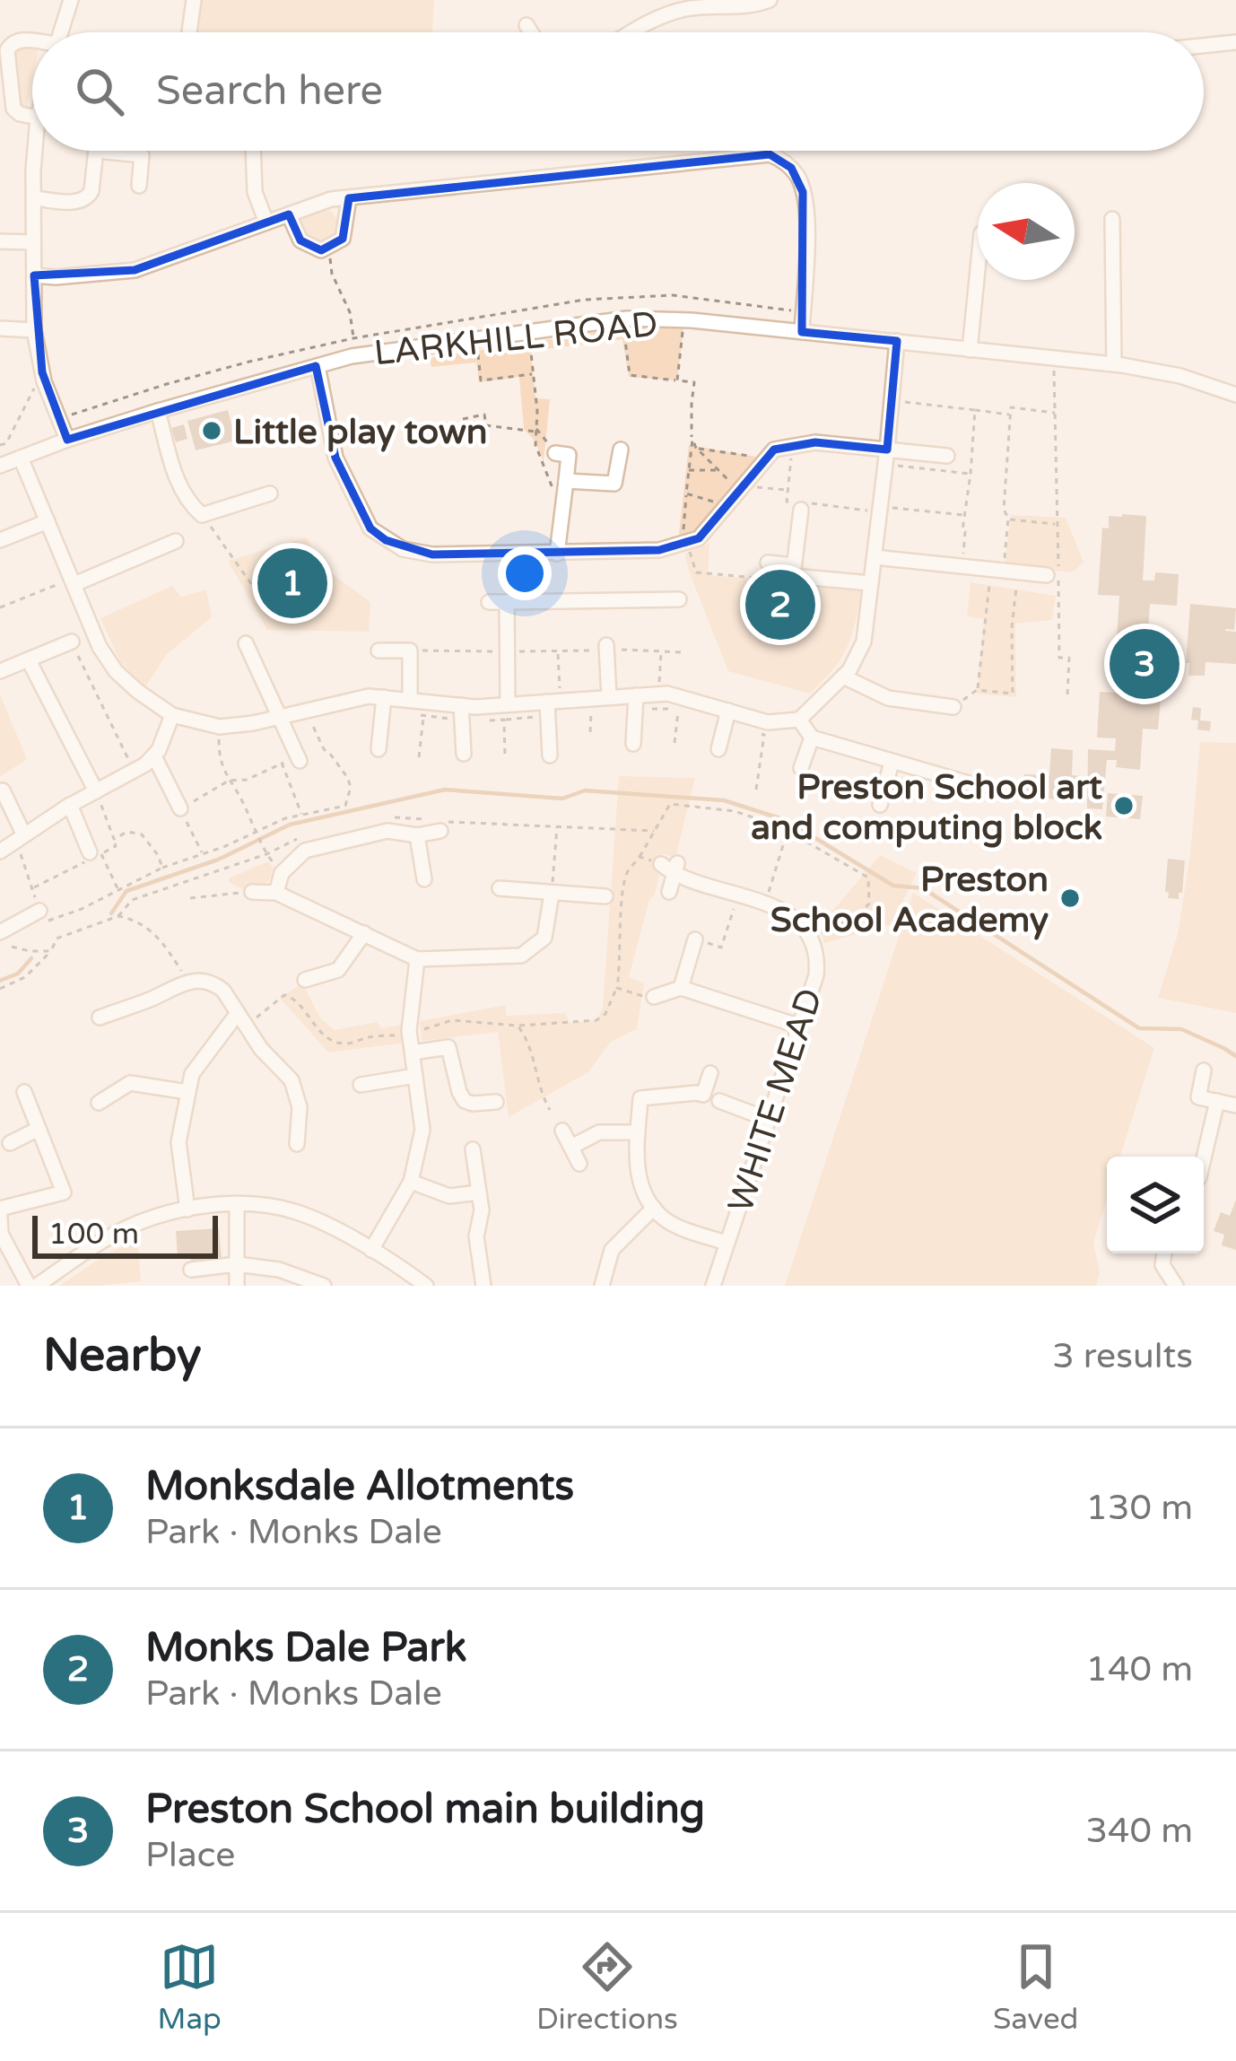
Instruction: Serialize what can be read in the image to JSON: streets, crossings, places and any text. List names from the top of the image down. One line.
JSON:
{"streets":{"street":["LARKHILL ROAD","WHITE MEAD"]},"places":["Little play town","Preston School art and computing block","Preston School Academy"],"scale_bar":"100 m","north":"left","page":{"search":"Search here","pins":["1","2","3"],"scale":"100 m","heading":["Nearby","3 results"],"list":[{"mark":"1","name":"Monksdale Allotments","note":"Park · Monks Dale","value":"130 m"},{"mark":"2","name":"Monks Dale Park","note":"Park · Monks Dale","value":"140 m"},{"mark":"3","name":"Preston School main building","note":"Place","value":"340 m"}],"nav":["Map","Directions","Saved"]}}
